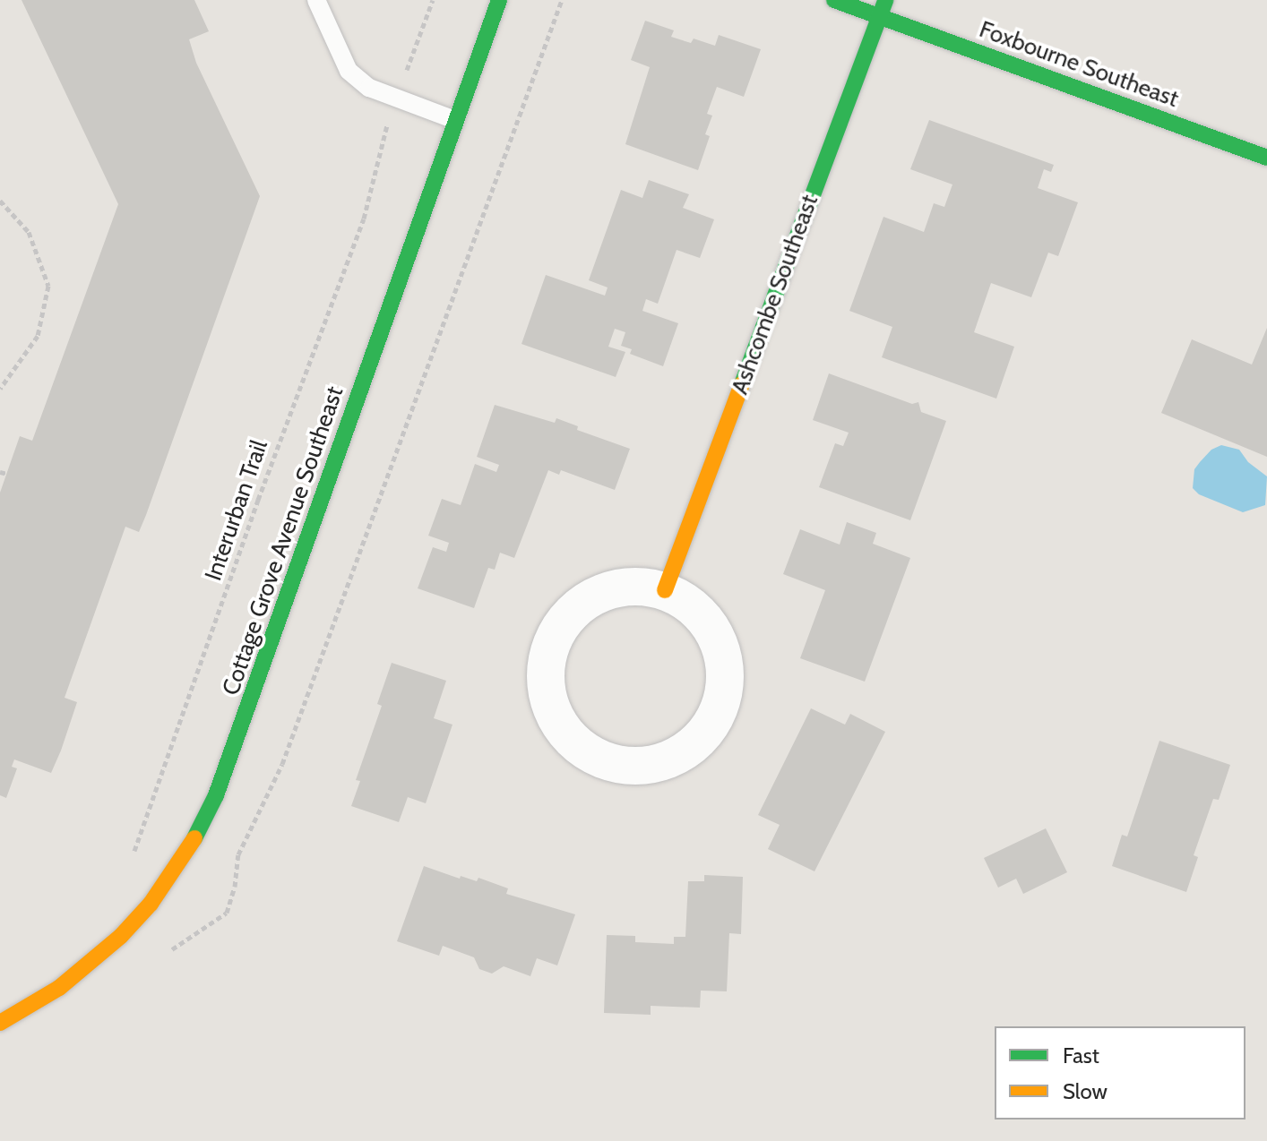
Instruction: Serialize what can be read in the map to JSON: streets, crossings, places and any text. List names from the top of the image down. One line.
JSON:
{"streets":{"main road":["Foxbourne Southeast","Ashcombe Southeast","Cottage Grove Avenue Southeast"],"path":["Interurban Trail"]},"crossings":[["Foxbourne Southeast","Ashcombe Southeast"]],"legend":["Fast","Slow"]}
